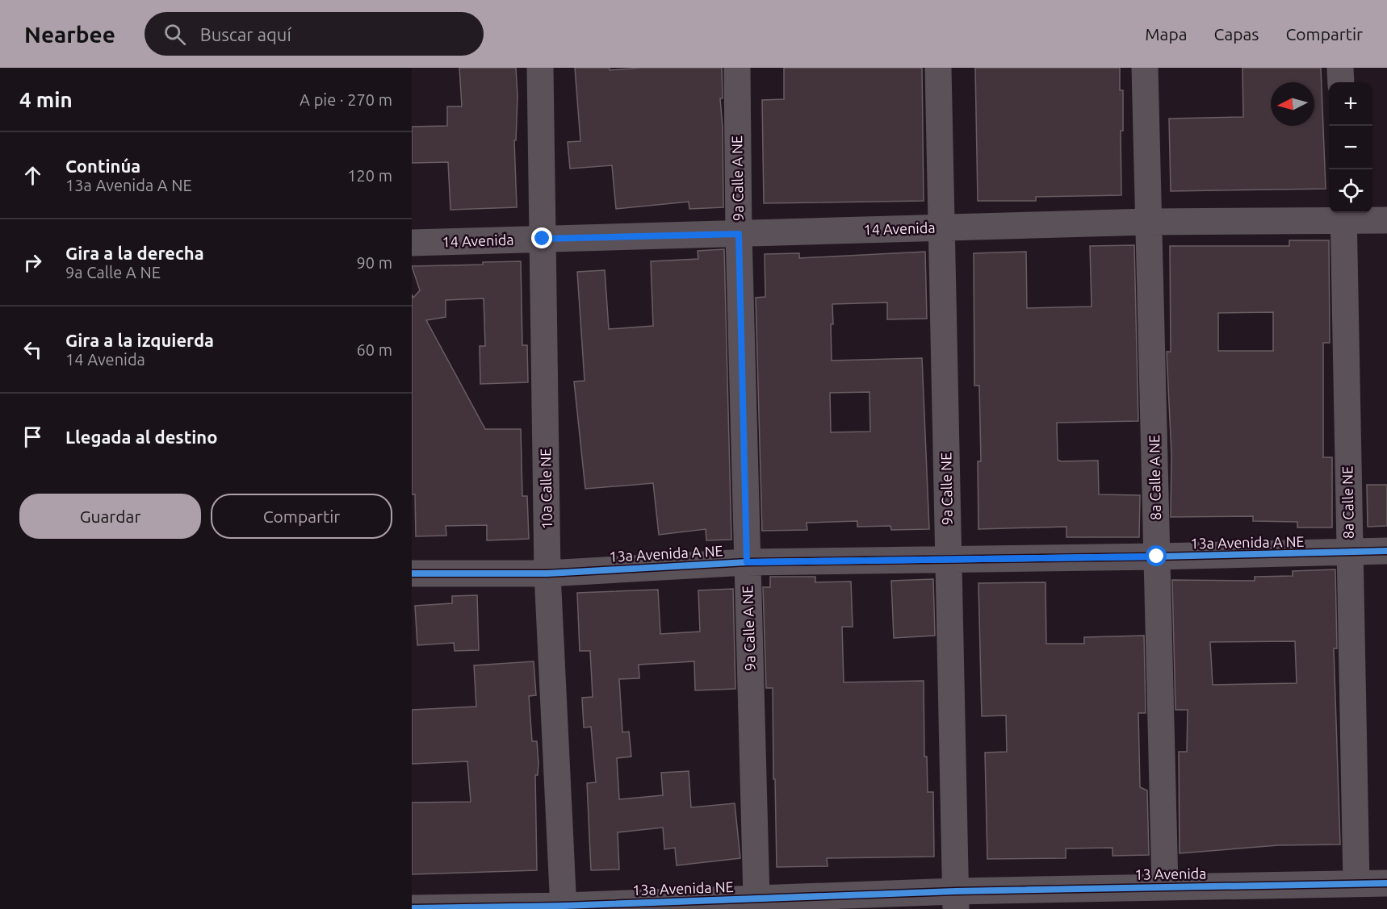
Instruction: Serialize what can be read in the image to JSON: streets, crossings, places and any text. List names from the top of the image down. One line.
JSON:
{"streets":{"street":["9a Calle A NE","14 Avenida","8a Calle A NE","10a Calle NE","9a Calle NE","8a Calle NE","13a Avenida A NE","13 Avenida","13a Avenida NE"]},"crossings":[["9a Calle A NE","14 Avenida"],["9a Calle A NE","13a Avenida A NE"],["9a Calle A NE","13a Avenida NE"],["14 Avenida","8a Calle A NE"],["14 Avenida","10a Calle NE"],["14 Avenida","9a Calle NE"],["14 Avenida","8a Calle NE"],["8a Calle A NE","13a Avenida A NE"],["8a Calle A NE","13 Avenida"],["10a Calle NE","13a Avenida A NE"],["10a Calle NE","13a Avenida NE"],["9a Calle NE","13a Avenida A NE"],["9a Calle NE","13 Avenida"],["9a Calle NE","13a Avenida NE"],["8a Calle NE","13a Avenida A NE"],["8a Calle NE","13 Avenida"],["13 Avenida","13a Avenida NE"]],"north":"left","page":{"header":"Nearbee","search":"Buscar aquí","nav":["Mapa","Capas","Compartir"],"heading":["4 min","A pie · 270 m"],"map_buttons":["+","−"],"list":[["Continúa","13a Avenida A NE","120 m"],["Gira a la derecha","9a Calle A NE","90 m"],["Gira a la izquierda","14 Avenida","60 m"],"Llegada al destino"],"buttons":["Guardar","Compartir"]}}
